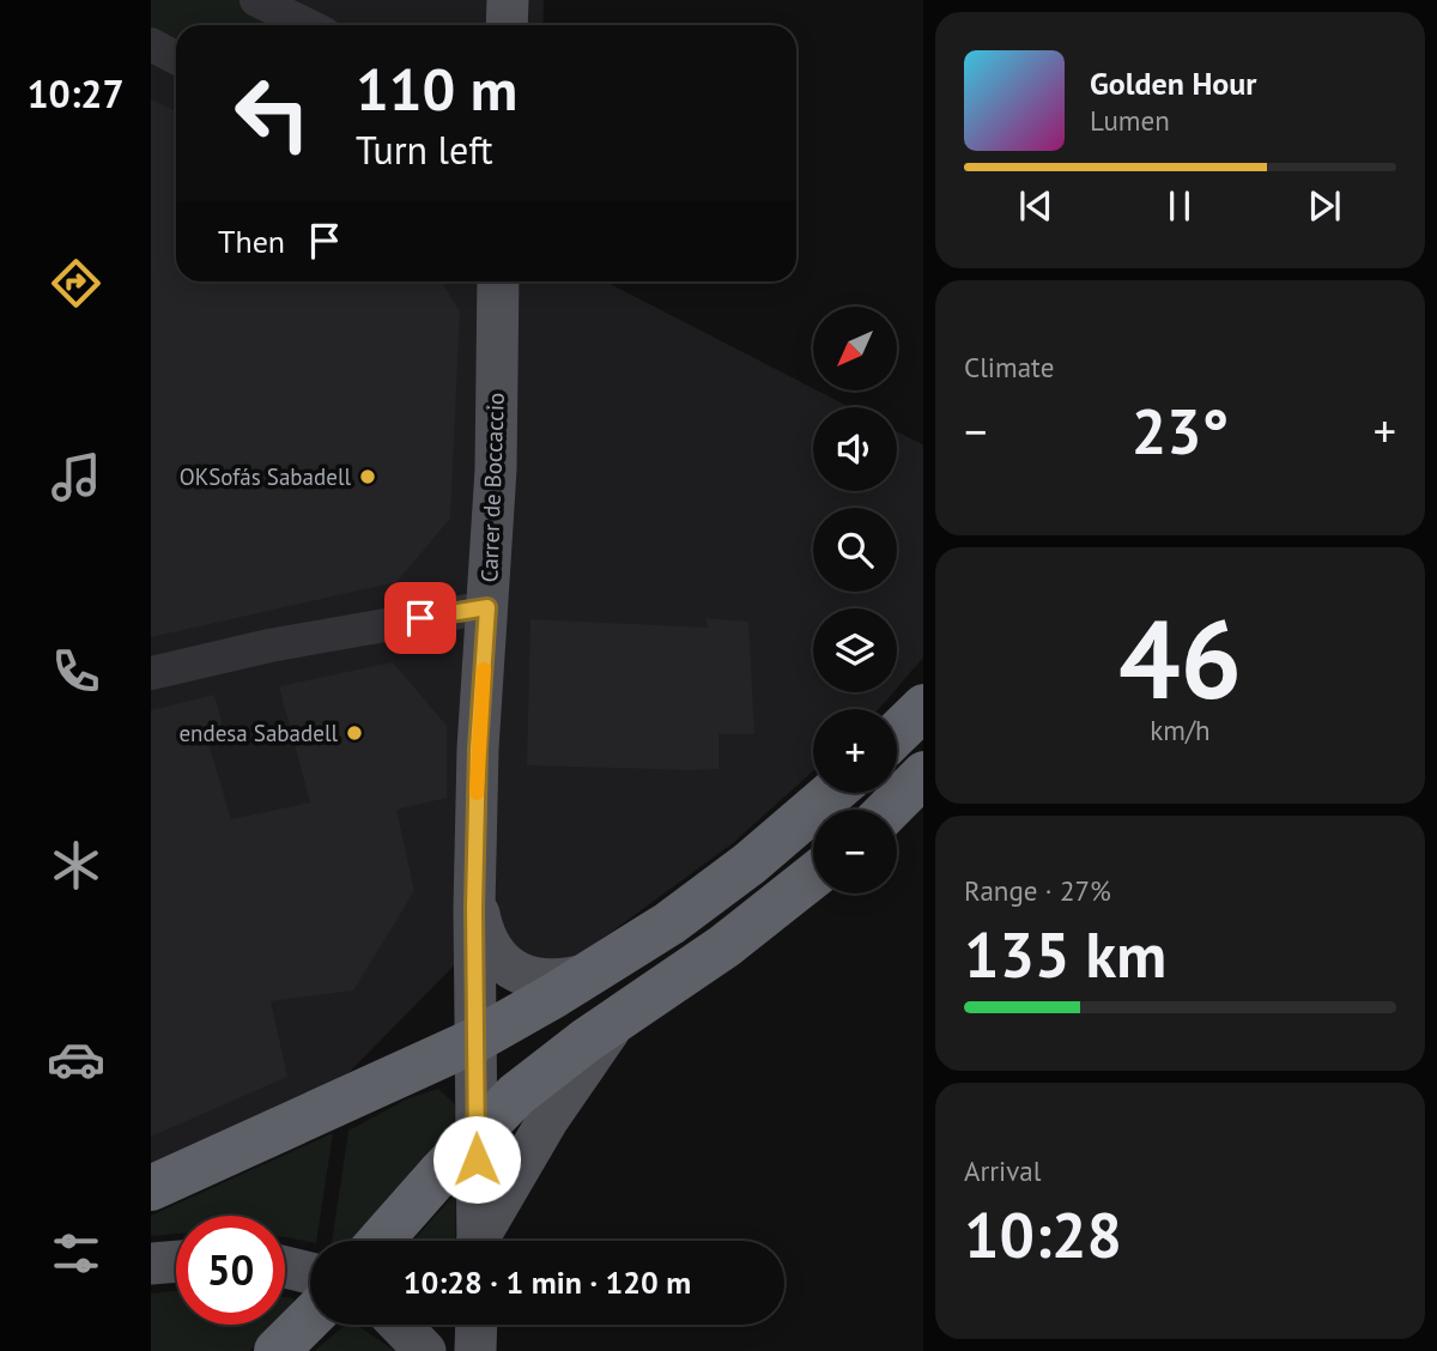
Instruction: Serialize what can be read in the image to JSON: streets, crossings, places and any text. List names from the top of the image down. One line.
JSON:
{"streets":{"main road":["Carrer de Boccaccio"]},"places":["OKSofás Sabadell","endesa Sabadell"],"north":"bottom left","page":{"tabs":"10:27","turn":["110 m","Turn left"],"song":["Golden Hour","Lumen"],"then":"Then","tile":["Climate",["46","km/h"],["Range · 27%","135 km"],["Arrival","10:28"]],"map_buttons":["+","−"],"heat":["−","23°","+"],"limit":"50","trip":"10:28 · 1 min · 120 m"}}
